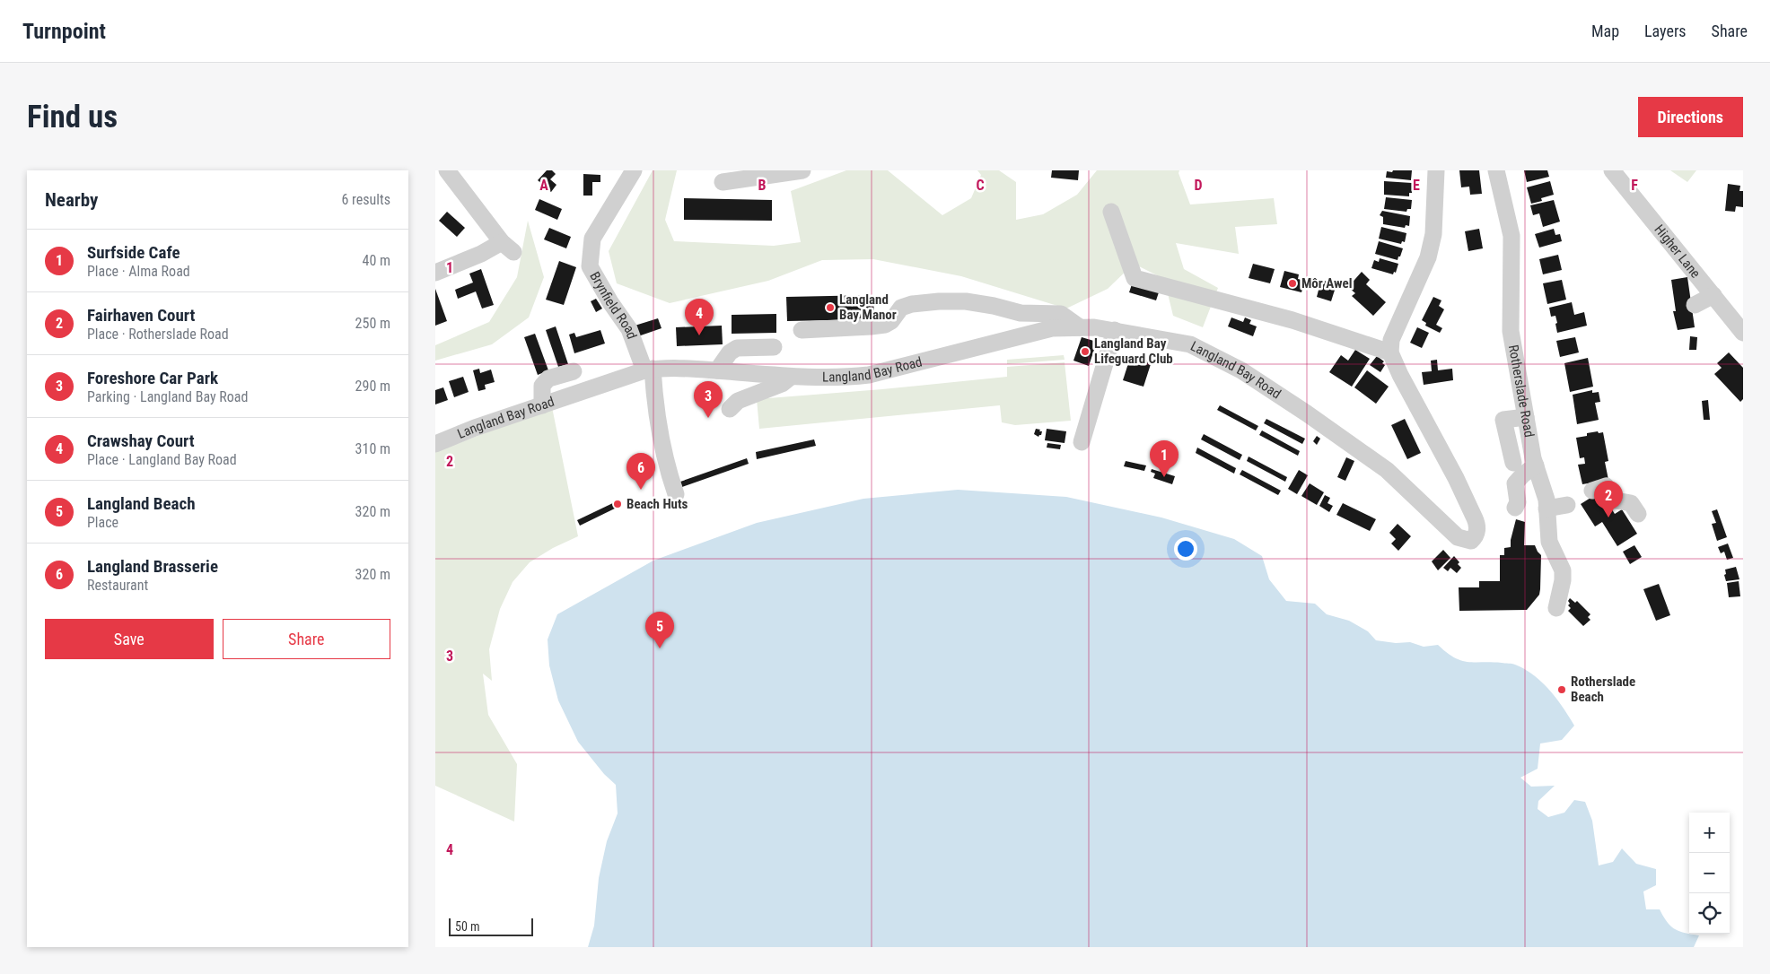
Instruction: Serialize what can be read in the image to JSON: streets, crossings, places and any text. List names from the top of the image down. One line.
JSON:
{"streets":{"street":["Higher Lane","Brynfield Road","Langland Bay Road","Rotherslade Road"]},"crossings":[["Brynfield Road","Langland Bay Road"]],"places":["Môr Awel","Langland Bay Manor","Langland Bay Lifeguard Club","Beach Huts","Rotherslade Beach"],"scale_bar":"50 m","page":{"header":"Turnpoint","nav":["Map","Layers","Share"],"buttons":["Directions",["Save","Share"]],"title":"Find us","heading":["Nearby","6 results"],"list":[{"mark":"1","name":"Surfside Cafe","note":"Place · Alma Road","value":"40 m"},{"mark":"2","name":"Fairhaven Court","note":"Place · Rotherslade Road","value":"250 m"},{"mark":"3","name":"Foreshore Car Park","note":"Parking · Langland Bay Road","value":"290 m"},{"mark":"4","name":"Crawshay Court","note":"Place · Langland Bay Road","value":"310 m"},{"mark":"5","name":"Langland Beach","note":"Place","value":"320 m"},{"mark":"6","name":"Langland Brasserie","note":"Restaurant","value":"320 m"}],"pins":["4","3","1","6","2","5"],"map_buttons":["+","−"],"scale":"50 m"},"grid":{"columns":["A","B","C","D","E","F"],"rows":["1","2","3","4"]}}
